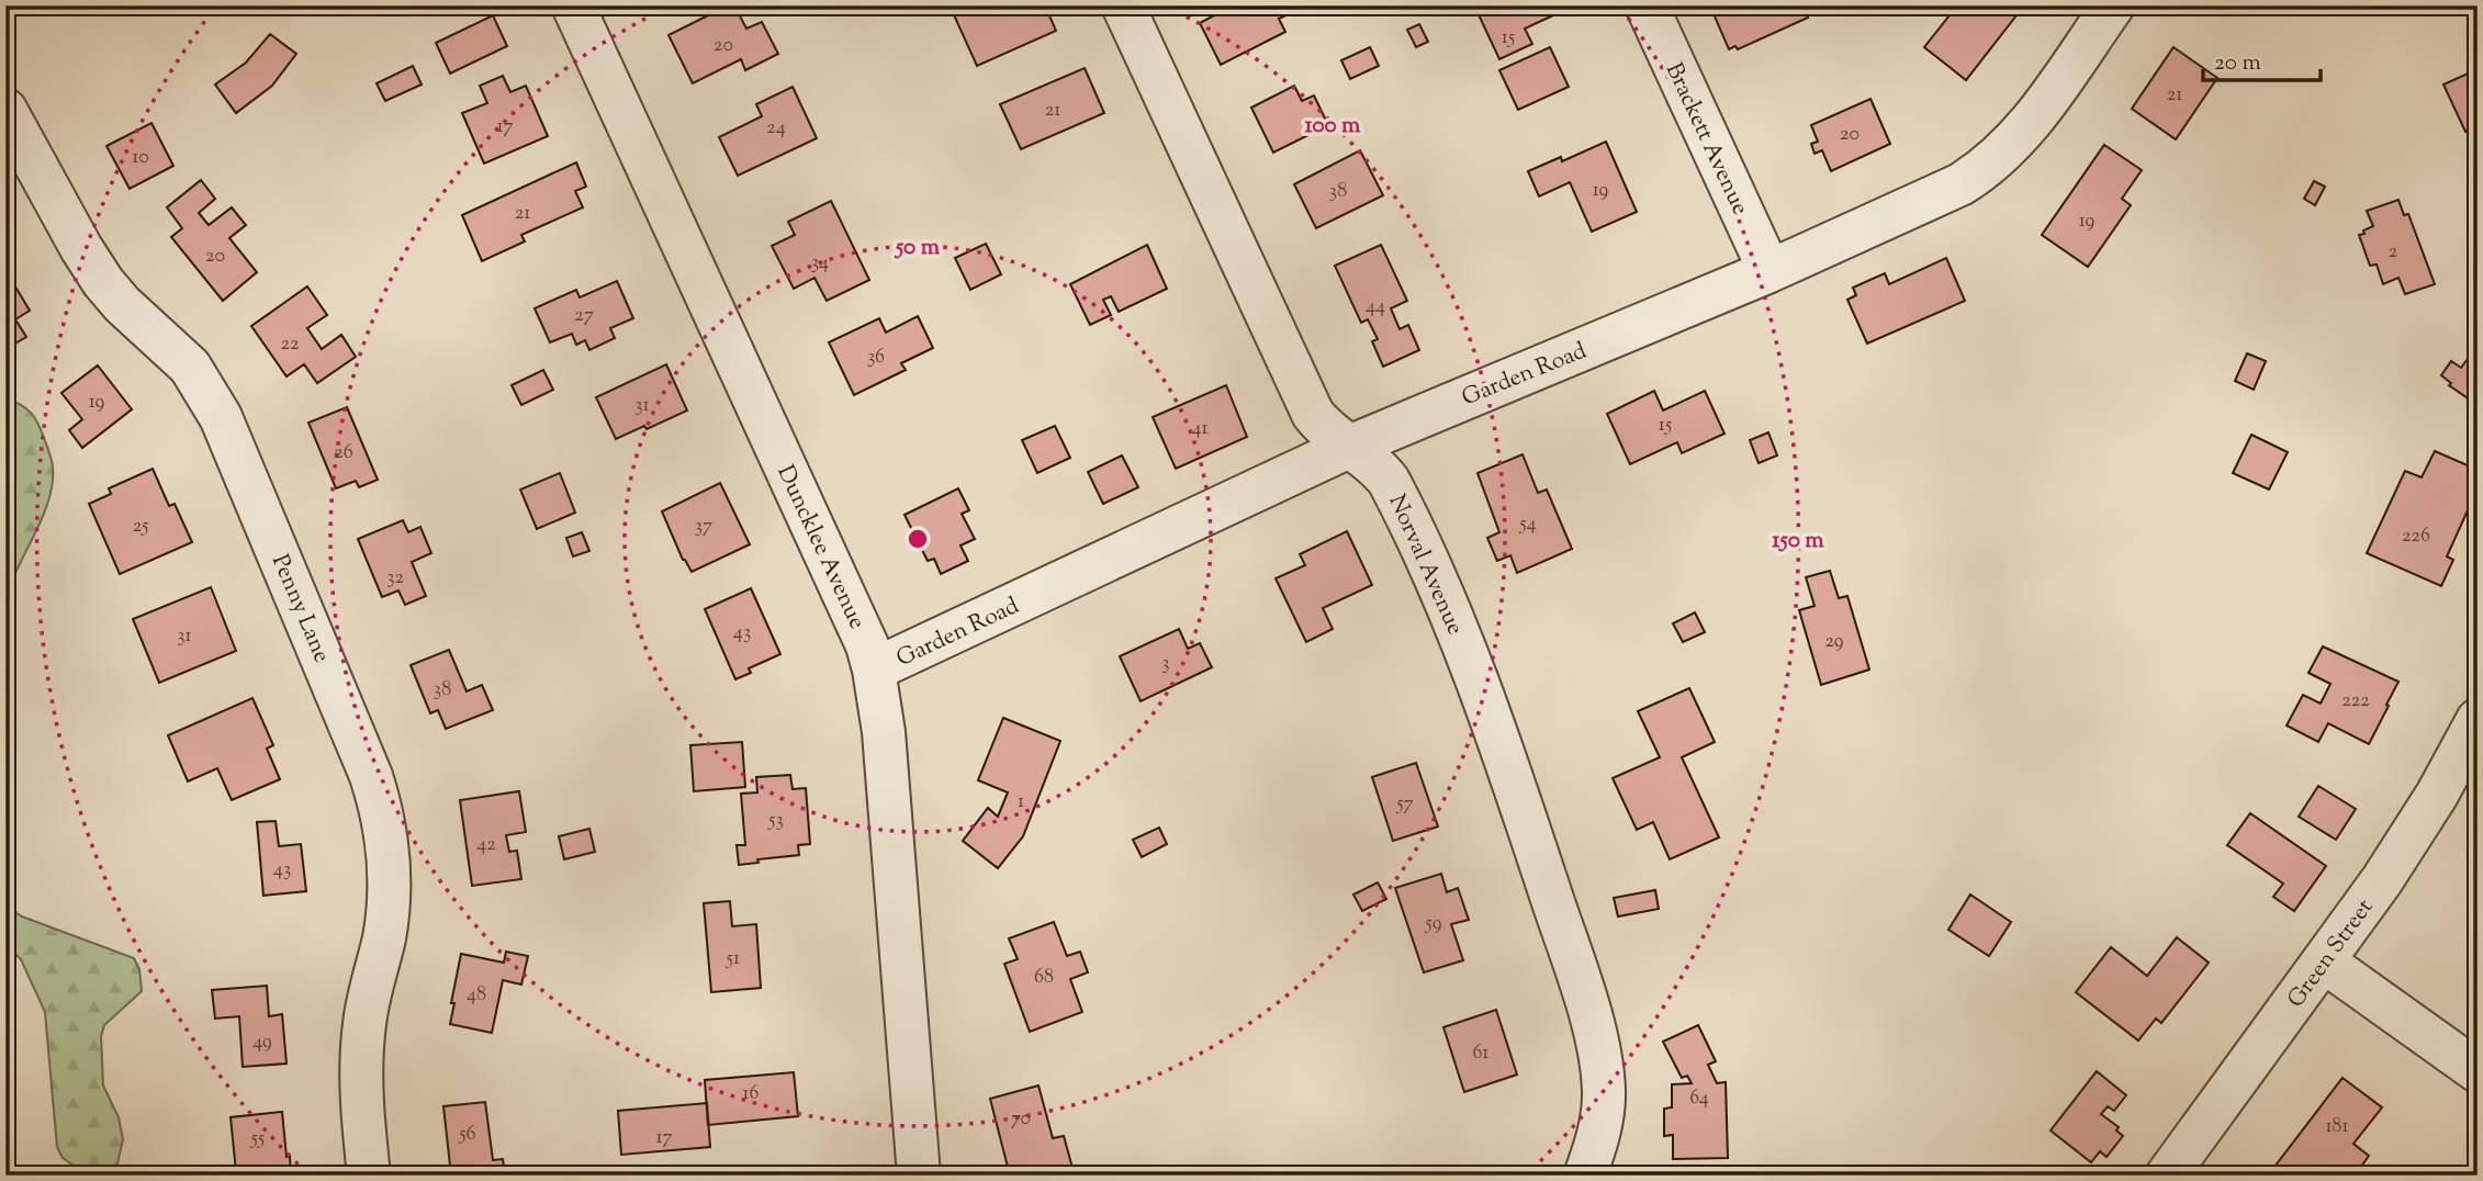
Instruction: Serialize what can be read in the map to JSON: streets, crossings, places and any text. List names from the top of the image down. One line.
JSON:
{"streets":{"street":["Brackett Avenue","Garden Road","Duncklee Avenue","Norval Avenue","Penny Lane","Green Street"]},"crossings":[["Brackett Avenue","Garden Road"],["Garden Road","Duncklee Avenue"],["Garden Road","Norval Avenue"]],"house_numbers":["15","20","21","21","17","24","20","10","19","38","21","19","2","20","34","44","27","22","36","19","31","15","41","26","54","25","37","226","32","43","31","29","3","38","222","1","57","53","42","43","59","51","68","48","49","61","16","64","70","181","56","17","55"],"scale_bar":"20 m","rings":["100 m","50 m","150 m"]}
